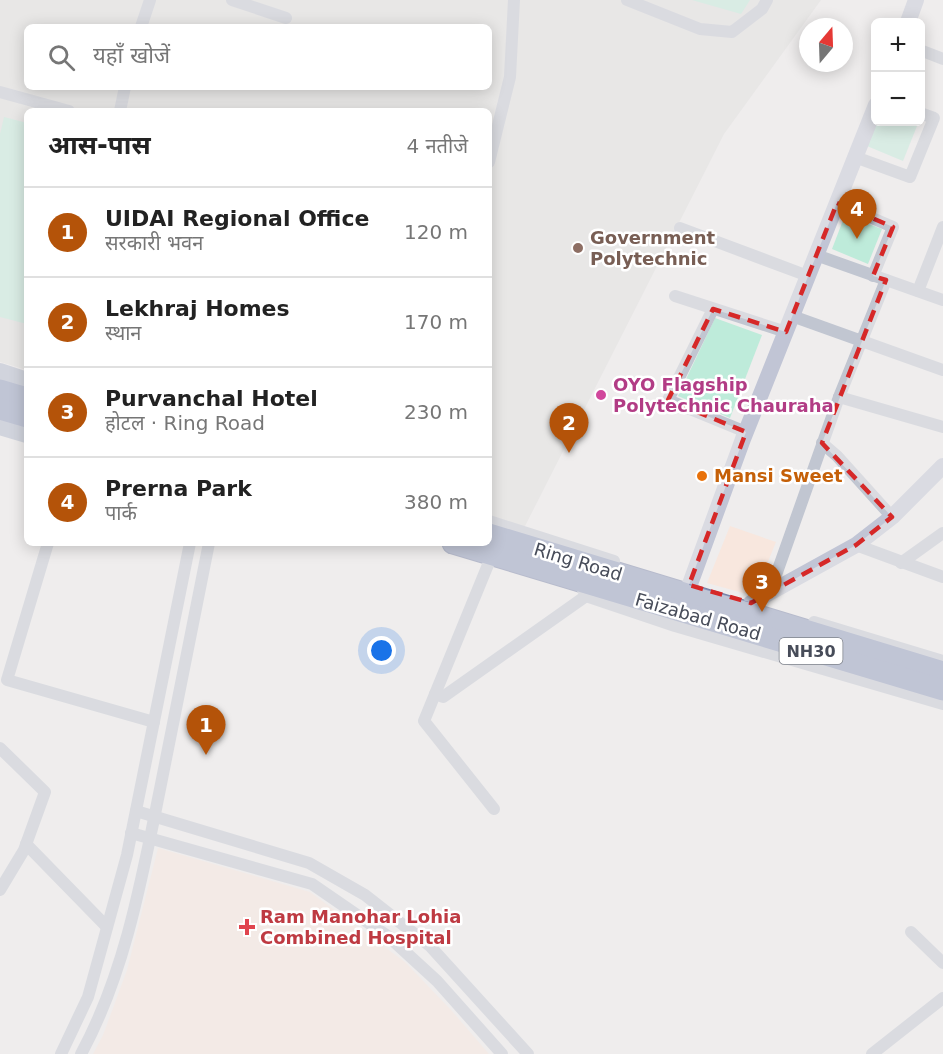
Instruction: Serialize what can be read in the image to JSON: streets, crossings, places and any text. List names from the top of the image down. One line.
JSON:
{"streets":{"highway":["Ring Road","Faizabad Road","NH30"]},"crossings":[["Ring Road","Faizabad Road"]],"places":{"other":["Government Polytechnic","OYO Flagship Polytechnic Chauraha","Mansi Sweet"],"health":["Ram Manohar Lohia Combined Hospital"]},"north":"top","page":{"map_buttons":["+","−"],"search":"यहाँ खोजें","heading":["आस-पास","4 नतीजे"],"list":[{"mark":"1","name":"UIDAI Regional Office","note":"सरकारी भवन","value":"120 m"},{"mark":"2","name":"Lekhraj Homes","note":"स्थान","value":"170 m"},{"mark":"3","name":"Purvanchal Hotel","note":"होटल · Ring Road","value":"230 m"},{"mark":"4","name":"Prerna Park","note":"पार्क","value":"380 m"}],"pins":["4","2","3","1"]}}
